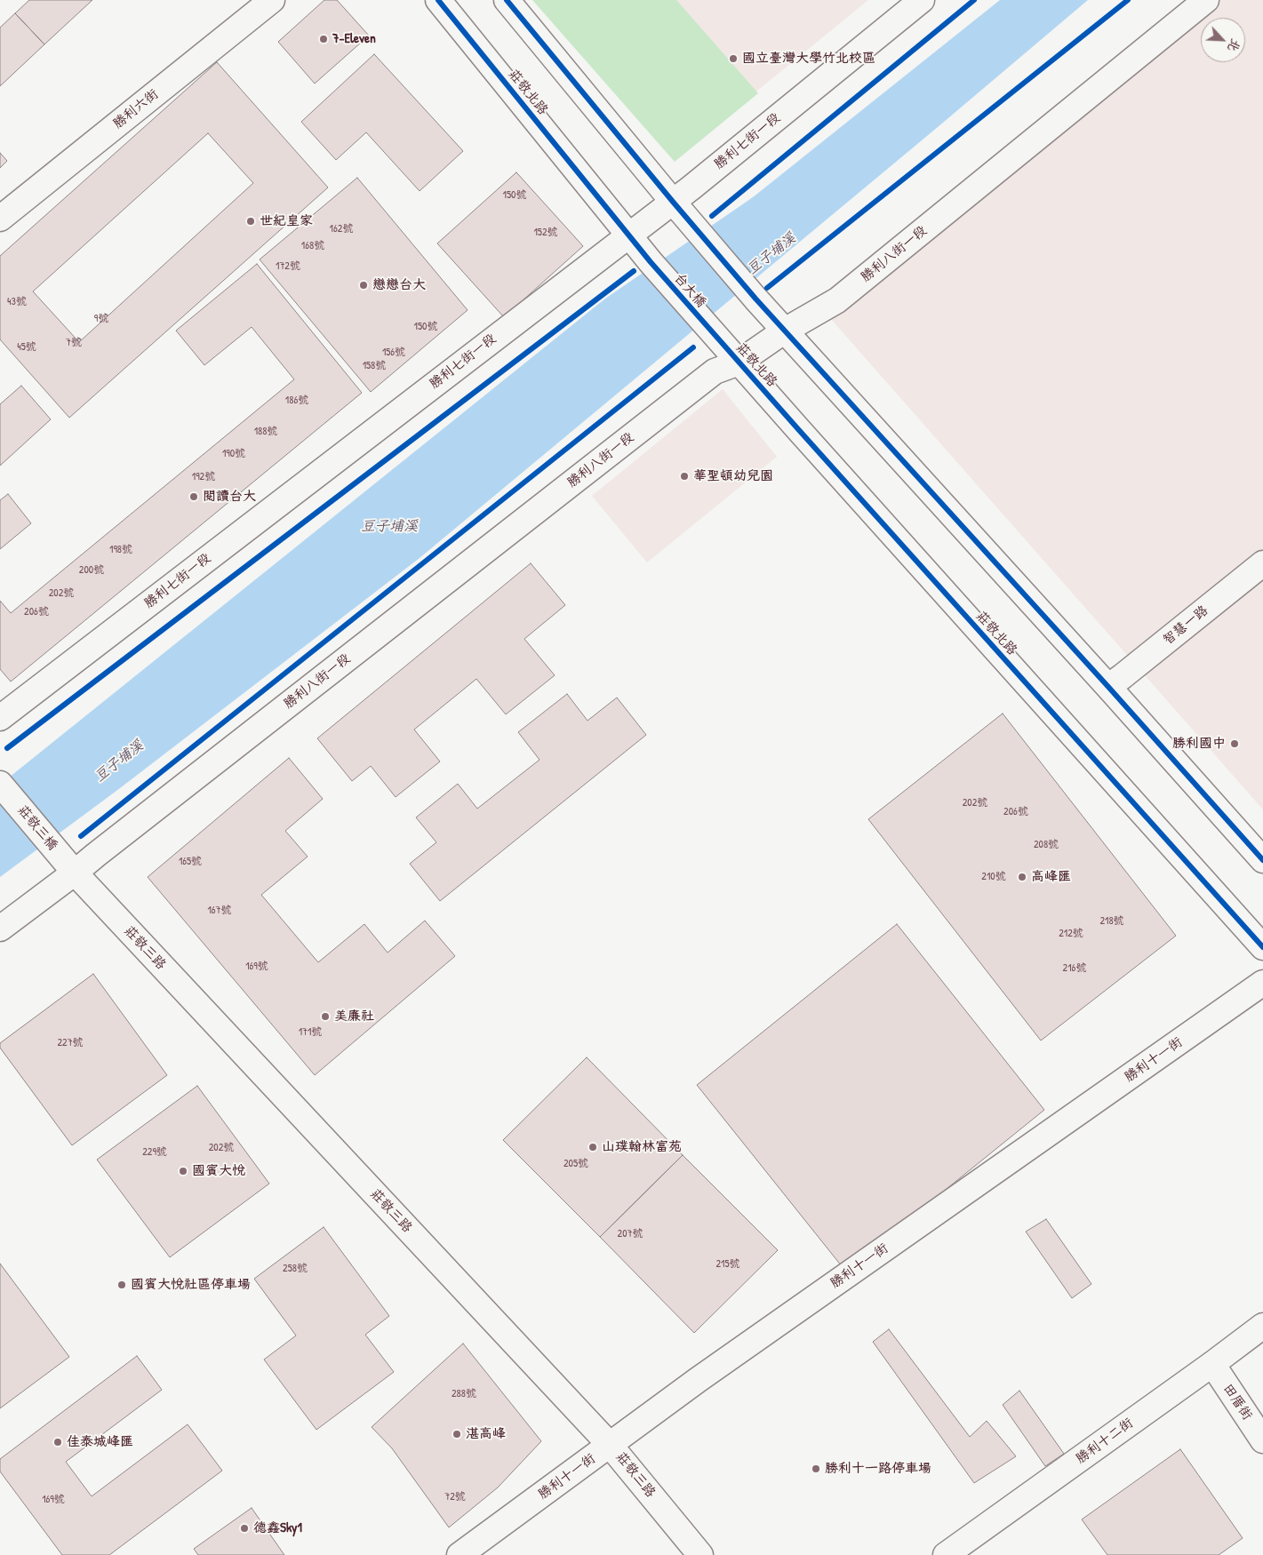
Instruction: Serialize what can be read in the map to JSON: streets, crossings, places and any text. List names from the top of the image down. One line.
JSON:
{"streets":{"street":["莊敬北路","勝利六街","勝利七街一段","勝利八街一段","台大橋","智慧一路","莊敬三橋","莊敬三路","勝利十一街","田厝街","勝利十二街"]},"crossings":[["莊敬北路","勝利七街一段"],["莊敬北路","勝利八街一段"],["莊敬北路","台大橋"],["勝利八街一段","莊敬三橋"],["勝利八街一段","莊敬三路"],["莊敬三橋","莊敬三路"],["莊敬三路","勝利十一街"],["田厝街","勝利十二街"]],"water":["豆子埔溪"],"places":["7-Eleven","國立臺灣大學竹北校區","世紀皇家","戀戀台大","華聖頓幼兒園","閱讀台大","勝利國中","高峰匯","美廉社","山璞翰林富苑","國賓大悅","國賓大悅社區停車場","湛高峰","佳泰城峰匯","勝利十一路停車場","德鑫Sky1"],"house_numbers":["150號","162號","152號","168號","172號","43號","9號","150號","7號","45號","156號","158號","186號","188號","190號","192號","198號","200號","202號","206號","202號","206號","208號","165號","210號","167號","218號","212號","169號","216號","171號","227號","202號","229號","205號","207號","215號","258號","288號","72號","169號"],"north":"bottom right"}
